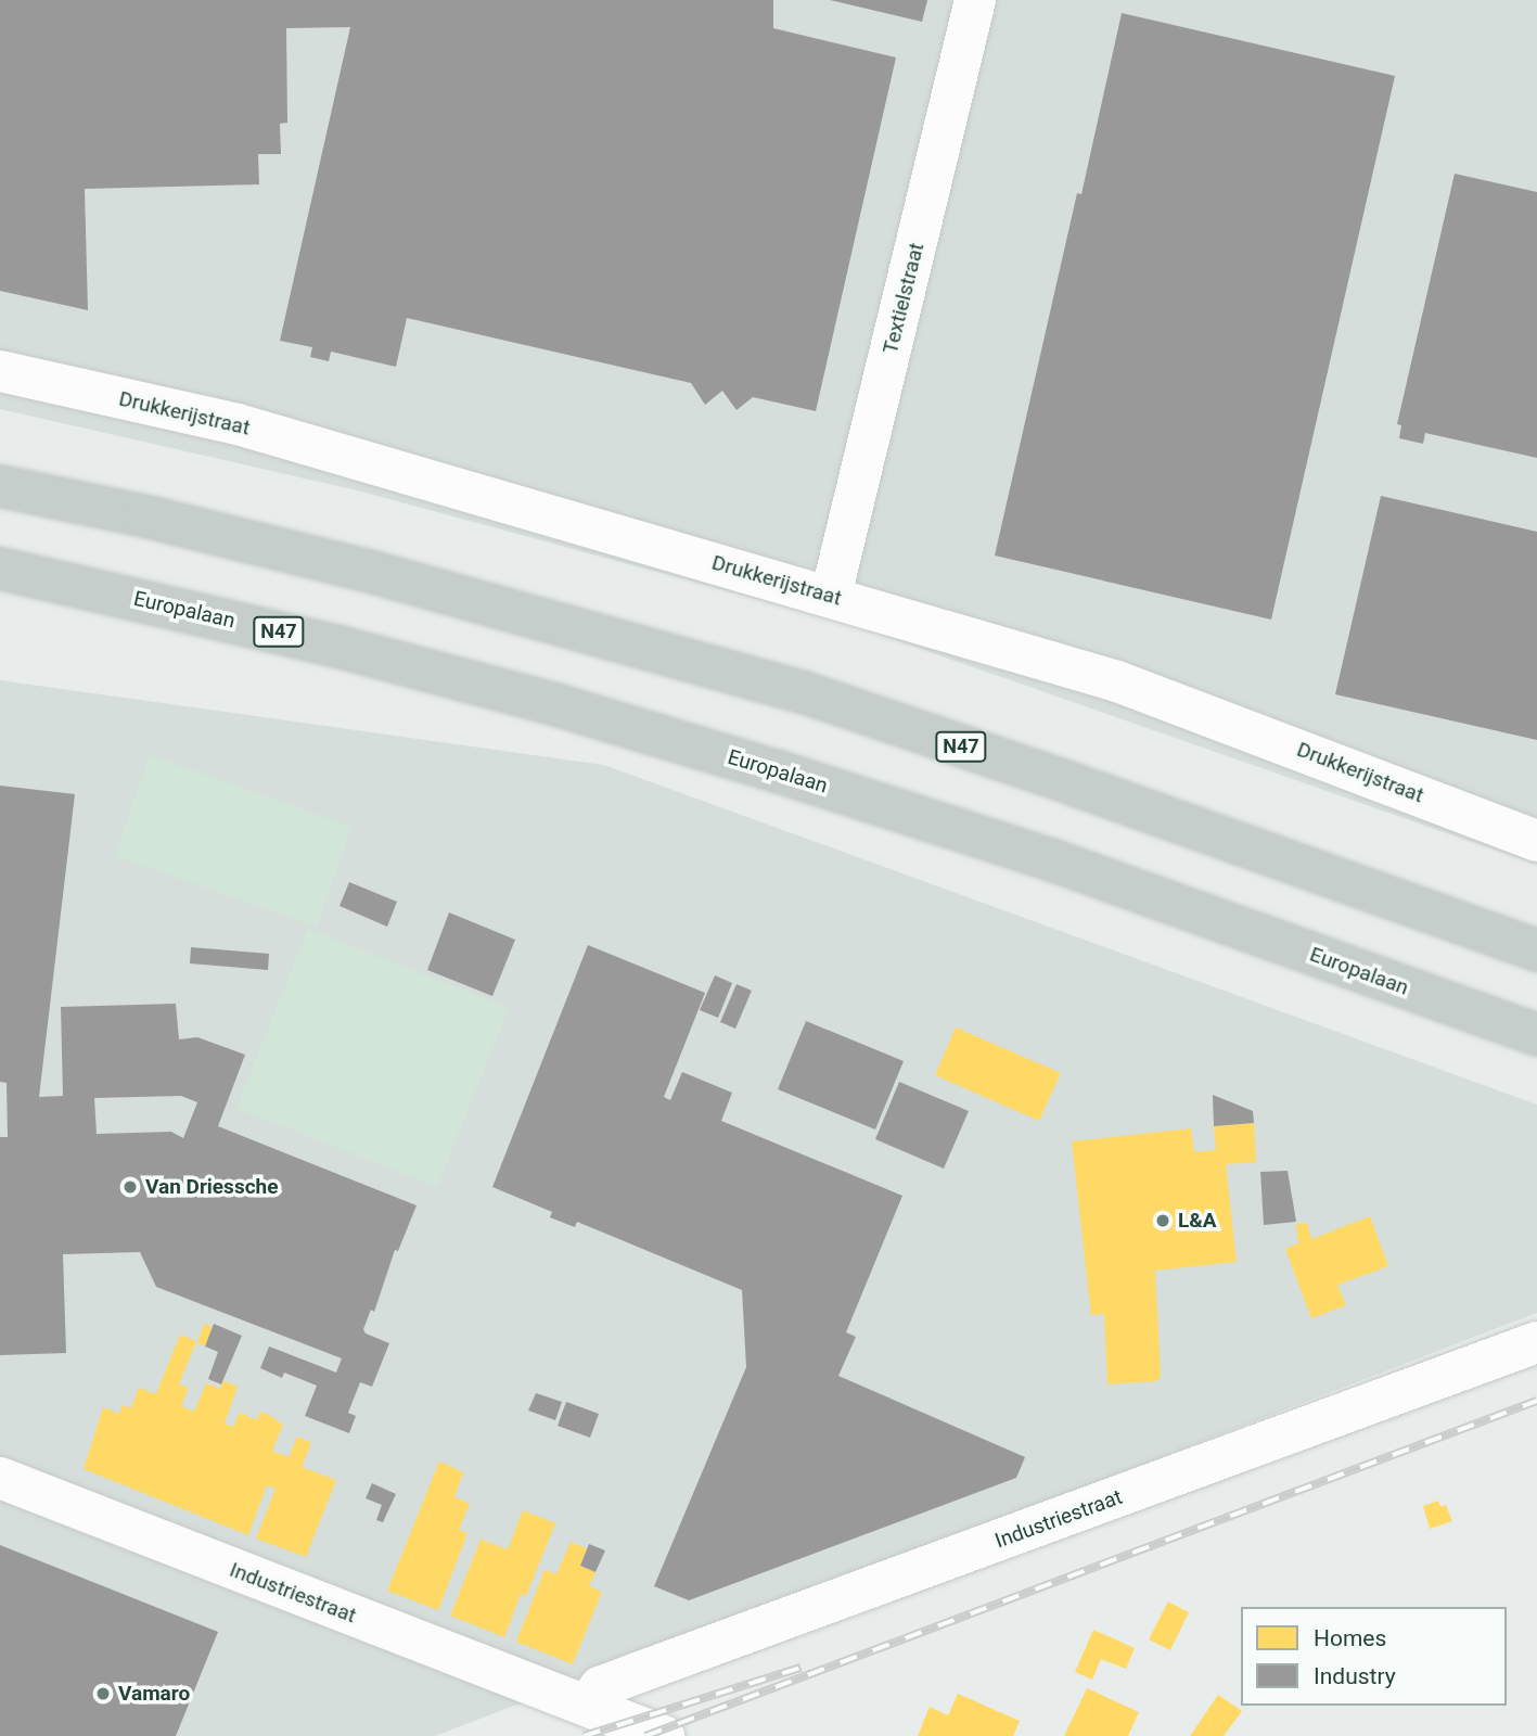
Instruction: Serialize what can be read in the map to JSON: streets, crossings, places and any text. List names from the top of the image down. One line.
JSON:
{"streets":{"highway":["Europalaan","N47"],"street":["Textielstraat","Drukkerijstraat","Industriestraat"]},"crossings":[["Textielstraat","Drukkerijstraat"]],"places":["Van Driessche","L&A","Vamaro"],"legend":["Homes","Industry"]}
